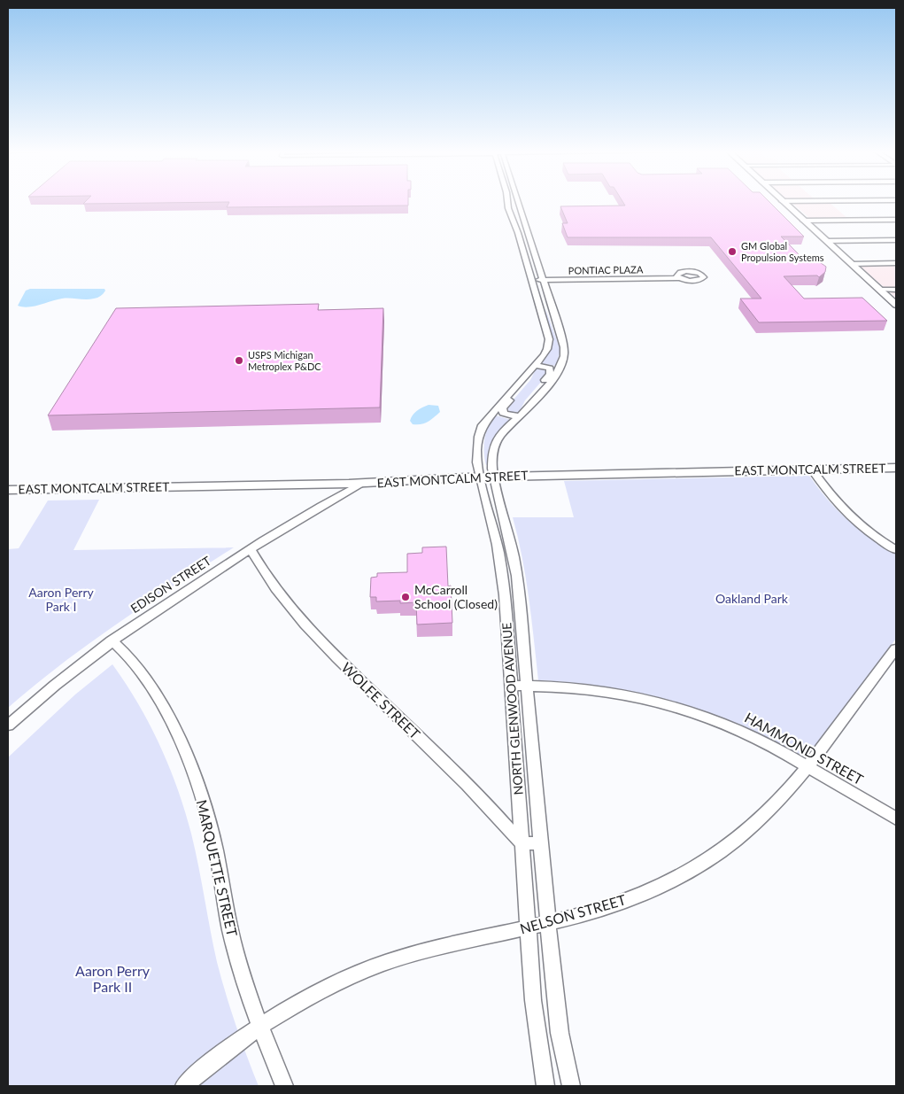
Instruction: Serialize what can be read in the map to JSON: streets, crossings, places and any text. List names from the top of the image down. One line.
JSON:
{"streets":{"main road":["EAST MONTCALM STREET"],"street":["PONTIAC PLAZA","EDISON STREET","WOLFE STREET","NORTH GLENWOOD AVENUE","HAMMOND STREET","MARQUETTE STREET","NELSON STREET"]},"crossings":[["PONTIAC PLAZA","NORTH GLENWOOD AVENUE"],["EAST MONTCALM STREET","EDISON STREET"],["EAST MONTCALM STREET","NORTH GLENWOOD AVENUE"],["EDISON STREET","WOLFE STREET"],["EDISON STREET","MARQUETTE STREET"],["WOLFE STREET","NORTH GLENWOOD AVENUE"],["NORTH GLENWOOD AVENUE","HAMMOND STREET"],["NORTH GLENWOOD AVENUE","NELSON STREET"],["HAMMOND STREET","NELSON STREET"],["MARQUETTE STREET","NELSON STREET"]],"parks":["Aaron Perry Park I","Oakland Park","Aaron Perry Park II"],"places":["GM Global Propulsion Systems","USPS Michigan Metroplex P&DC","McCarroll School (Closed)"]}
